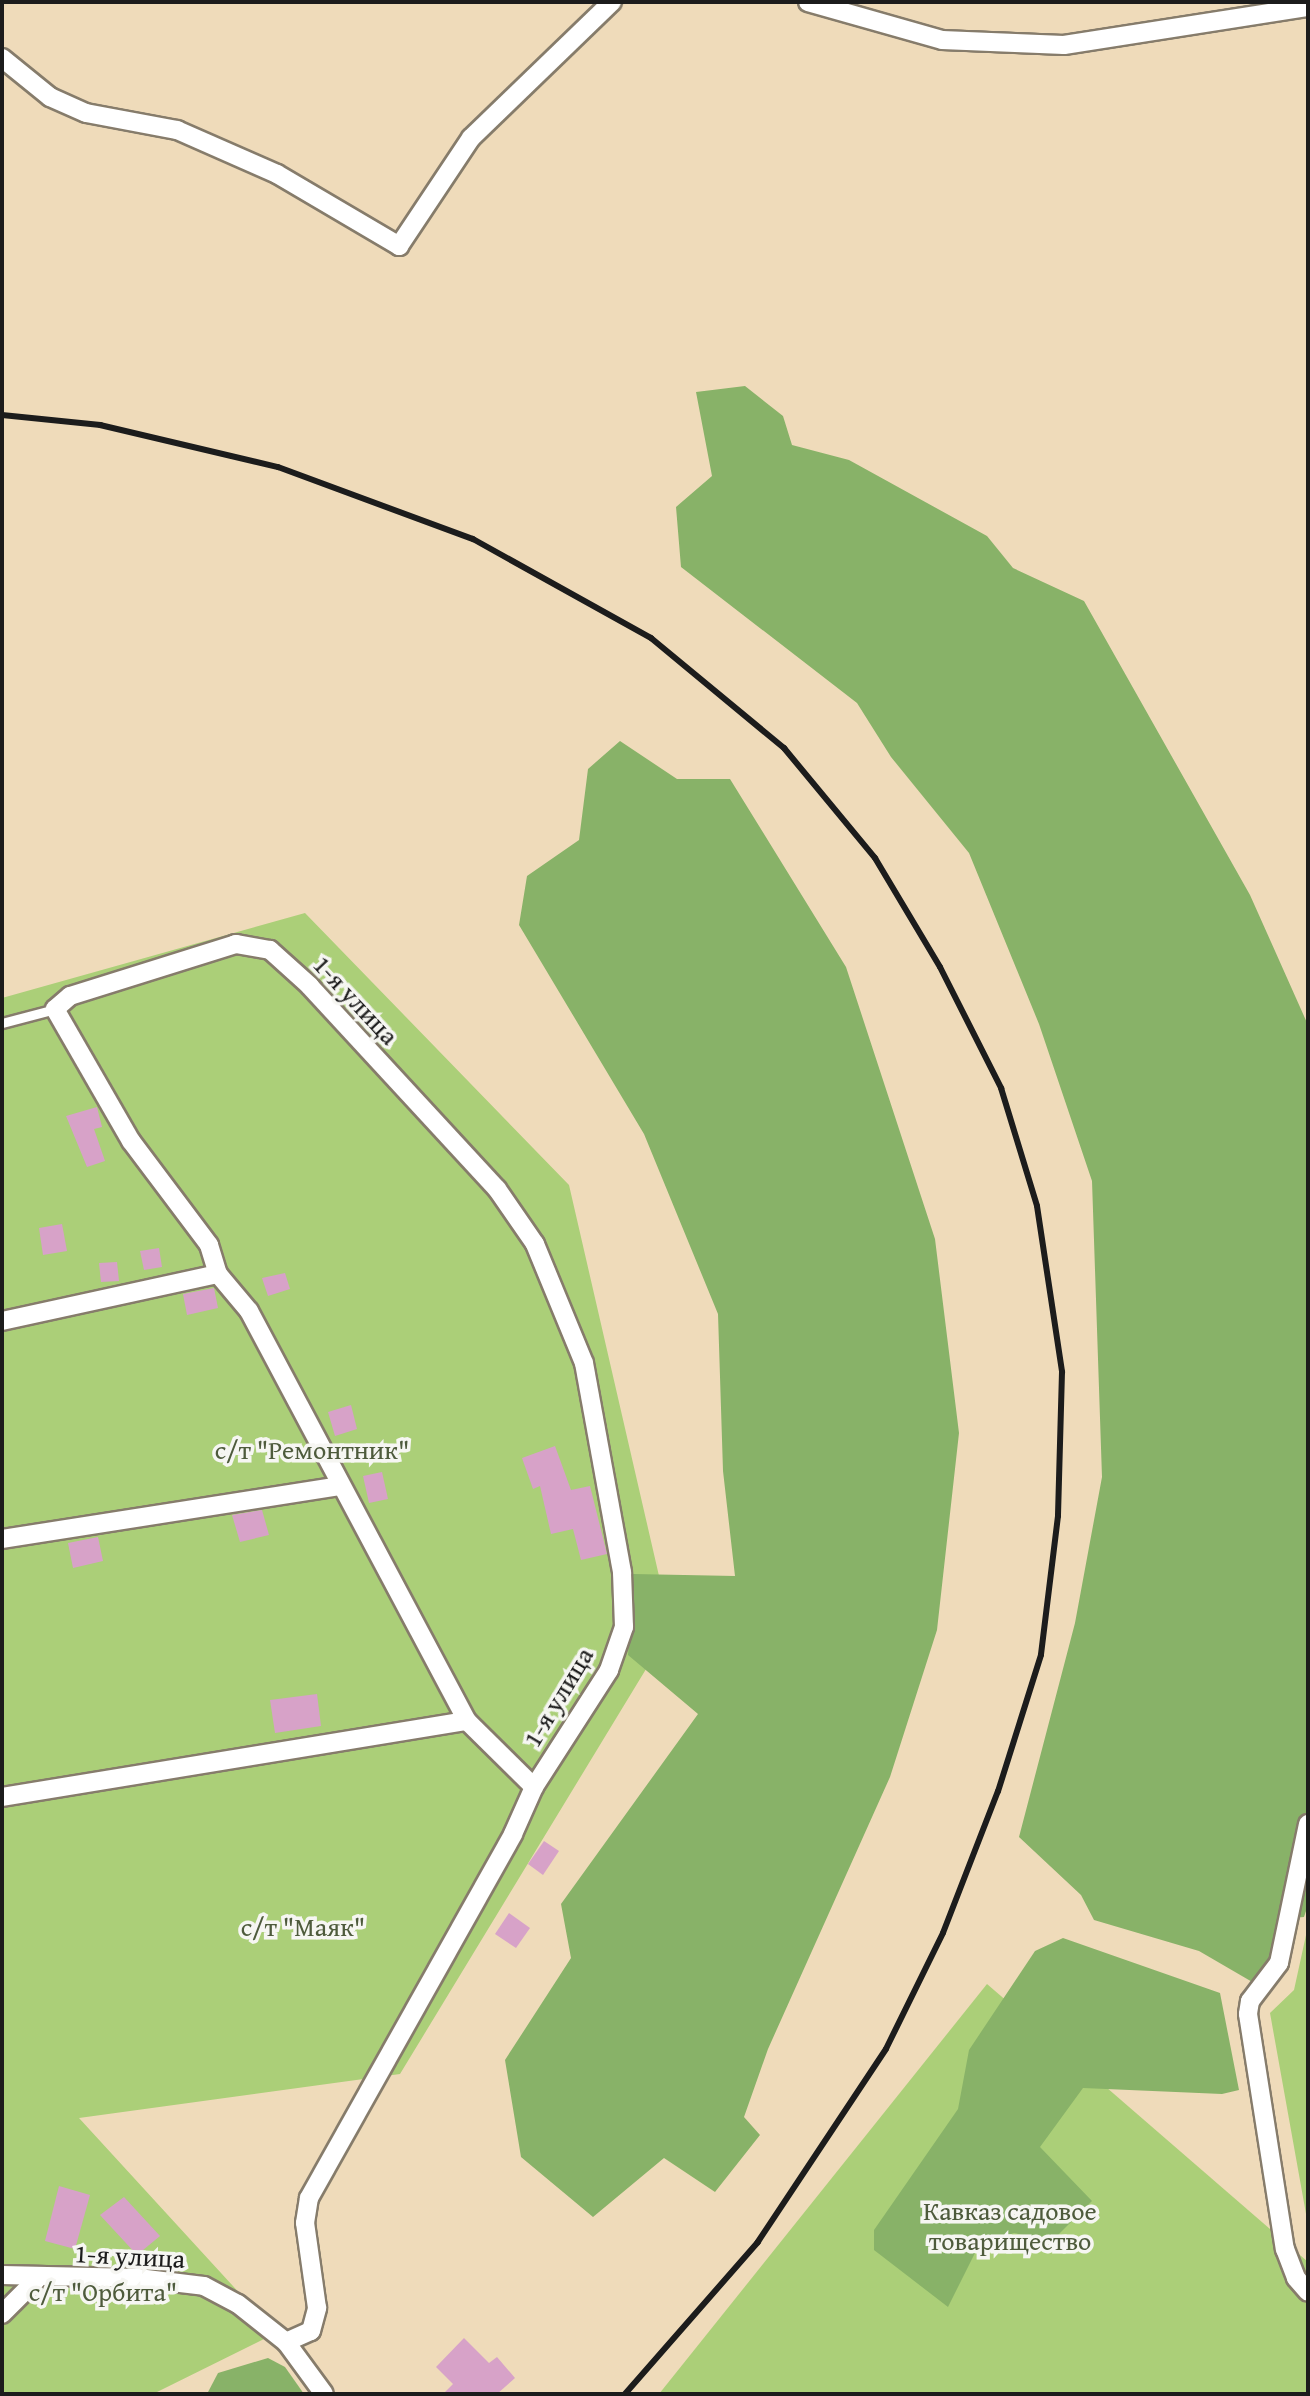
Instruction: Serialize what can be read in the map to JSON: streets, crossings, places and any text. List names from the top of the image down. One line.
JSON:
{"streets":{"street":["1-я улица"]},"parks":["с/т \"Ремонтник\"","с/т \"Маяк\"","Кавказ садовое товарищество","с/т \"Орбита\""]}
